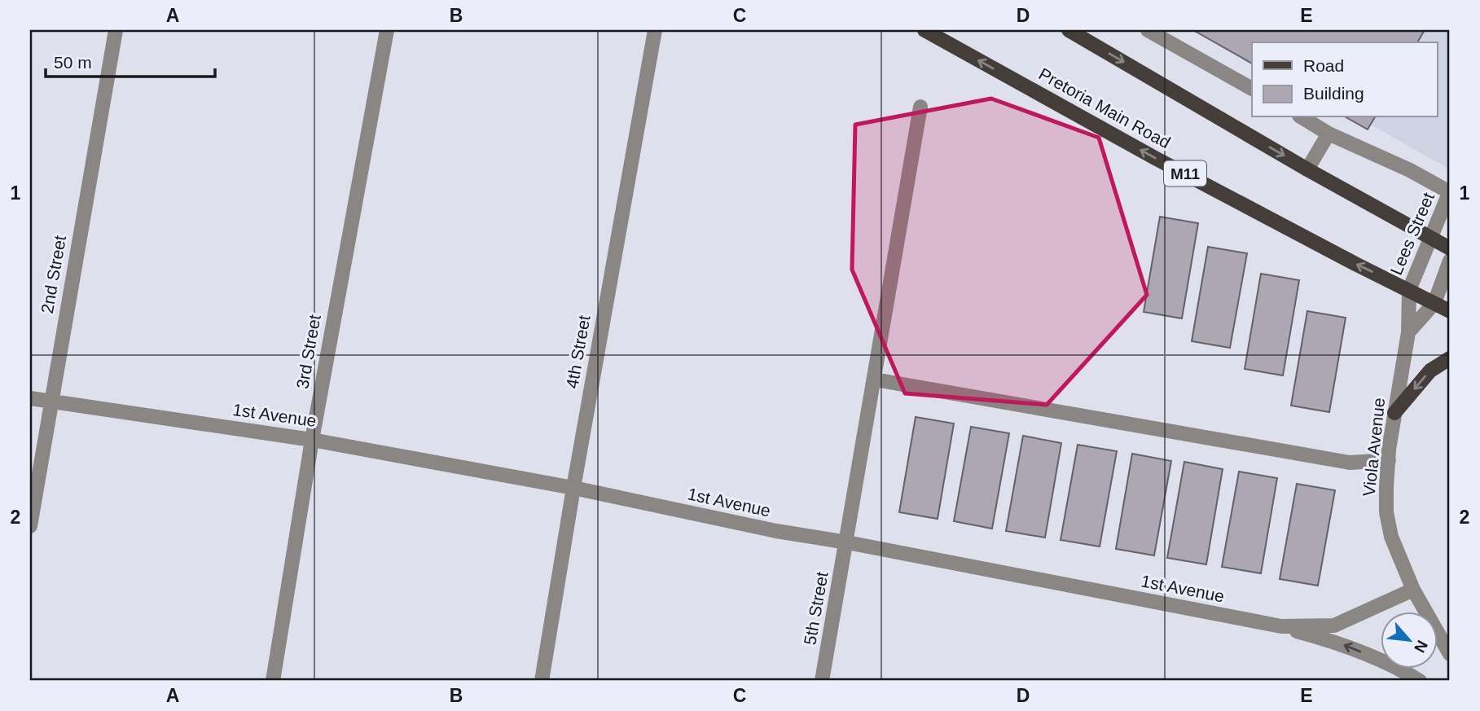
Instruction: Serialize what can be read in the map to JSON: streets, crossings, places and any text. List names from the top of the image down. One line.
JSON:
{"streets":{"main road":["Pretoria Main Road","M11"],"street":["Lees Street","2nd Street","3rd Street","4th Street","1st Avenue","Viola Avenue","5th Street"]},"crossings":[["Pretoria Main Road","Lees Street"],["Pretoria Main Road","Viola Avenue"],["Lees Street","Viola Avenue"],["2nd Street","1st Avenue"],["3rd Street","1st Avenue"],["4th Street","1st Avenue"],["1st Avenue","Viola Avenue"],["1st Avenue","5th Street"]],"legend":["Road","Building"],"scale_bar":"50 m","north":"bottom right","grid":{"columns":["A","B","C","D","E"],"rows":["1","2"]}}
